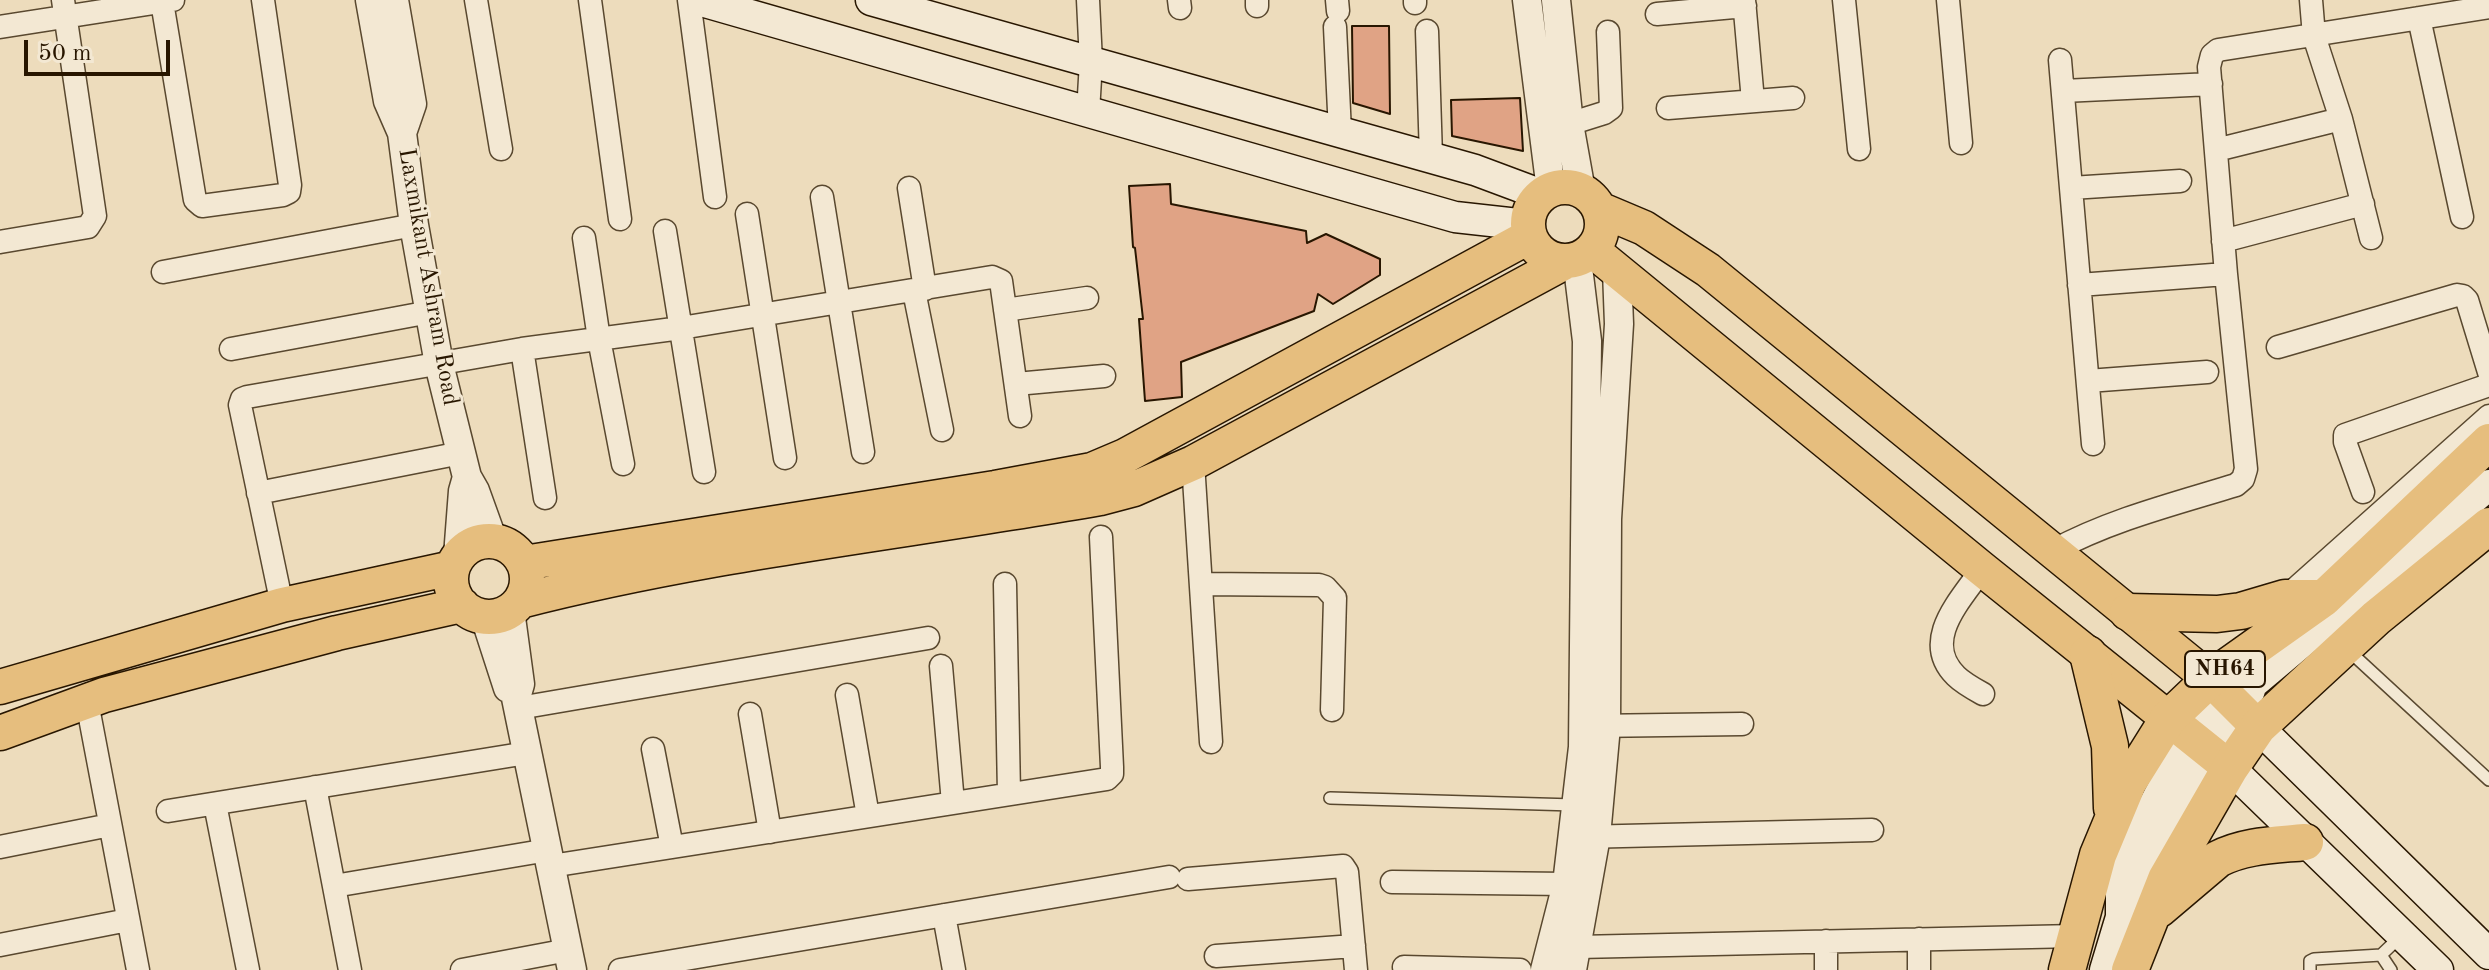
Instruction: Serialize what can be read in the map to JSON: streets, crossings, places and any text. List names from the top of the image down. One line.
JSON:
{"streets":{"highway":["NH64"],"street":["Laxmikant Ashram Road"]},"scale_bar":"50 m"}
